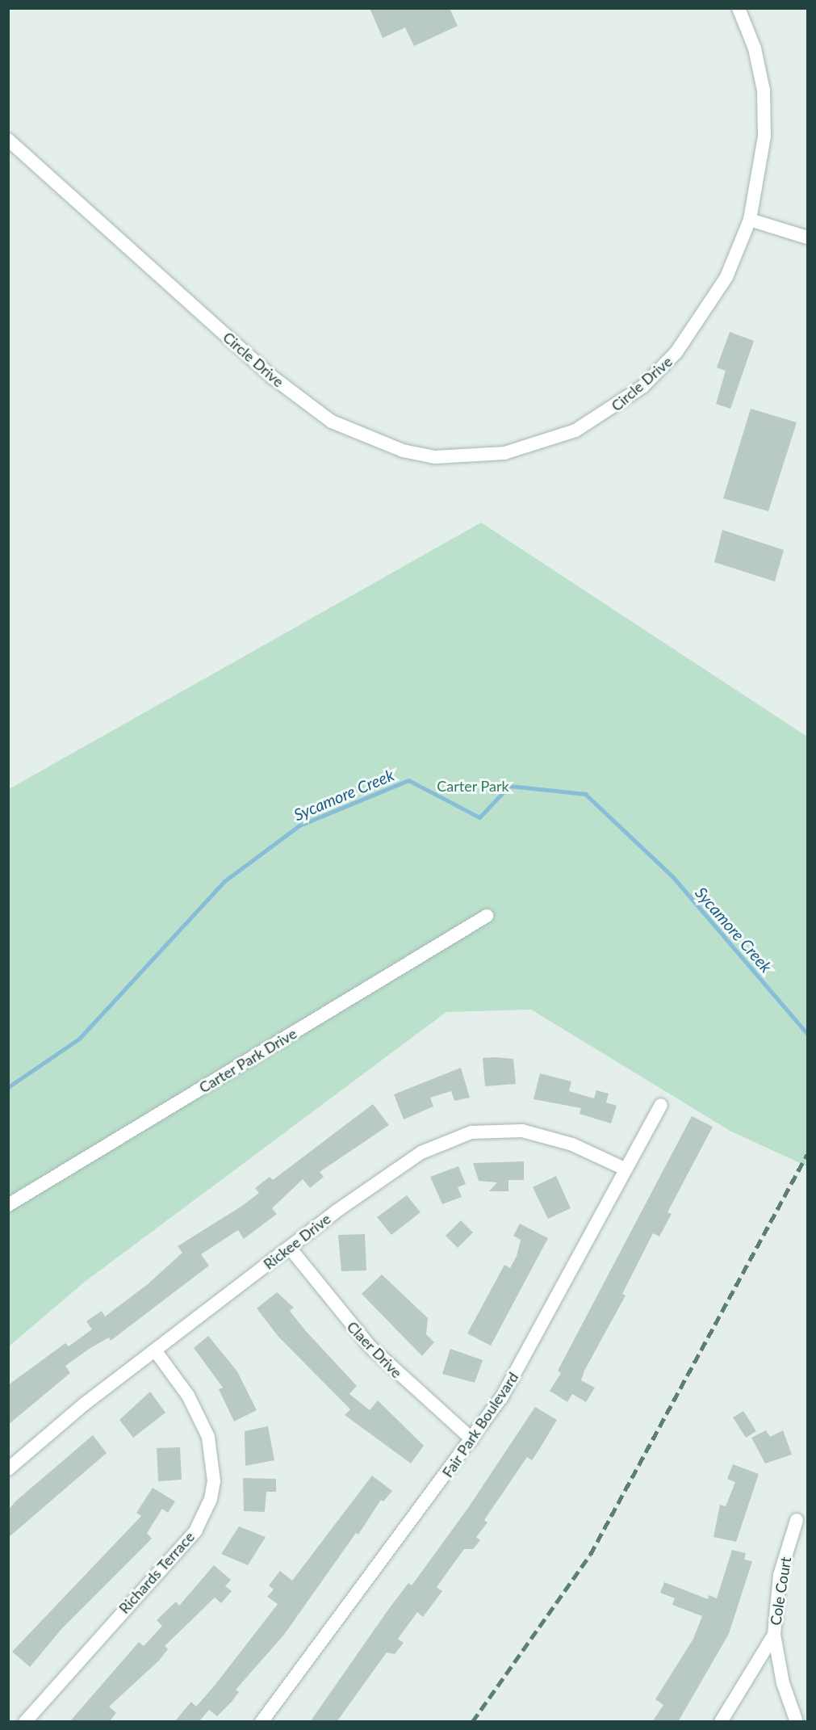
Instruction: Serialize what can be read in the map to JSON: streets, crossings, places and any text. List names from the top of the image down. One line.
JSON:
{"streets":{"street":["Circle Drive","Carter Park Drive","Rickee Drive","Claer Drive","Fair Park Boulevard","Richards Terrace","Cole Court"]},"crossings":[["Rickee Drive","Claer Drive"],["Rickee Drive","Fair Park Boulevard"],["Rickee Drive","Richards Terrace"],["Claer Drive","Fair Park Boulevard"]],"water":["Sycamore Creek"],"parks":["Carter Park"]}
